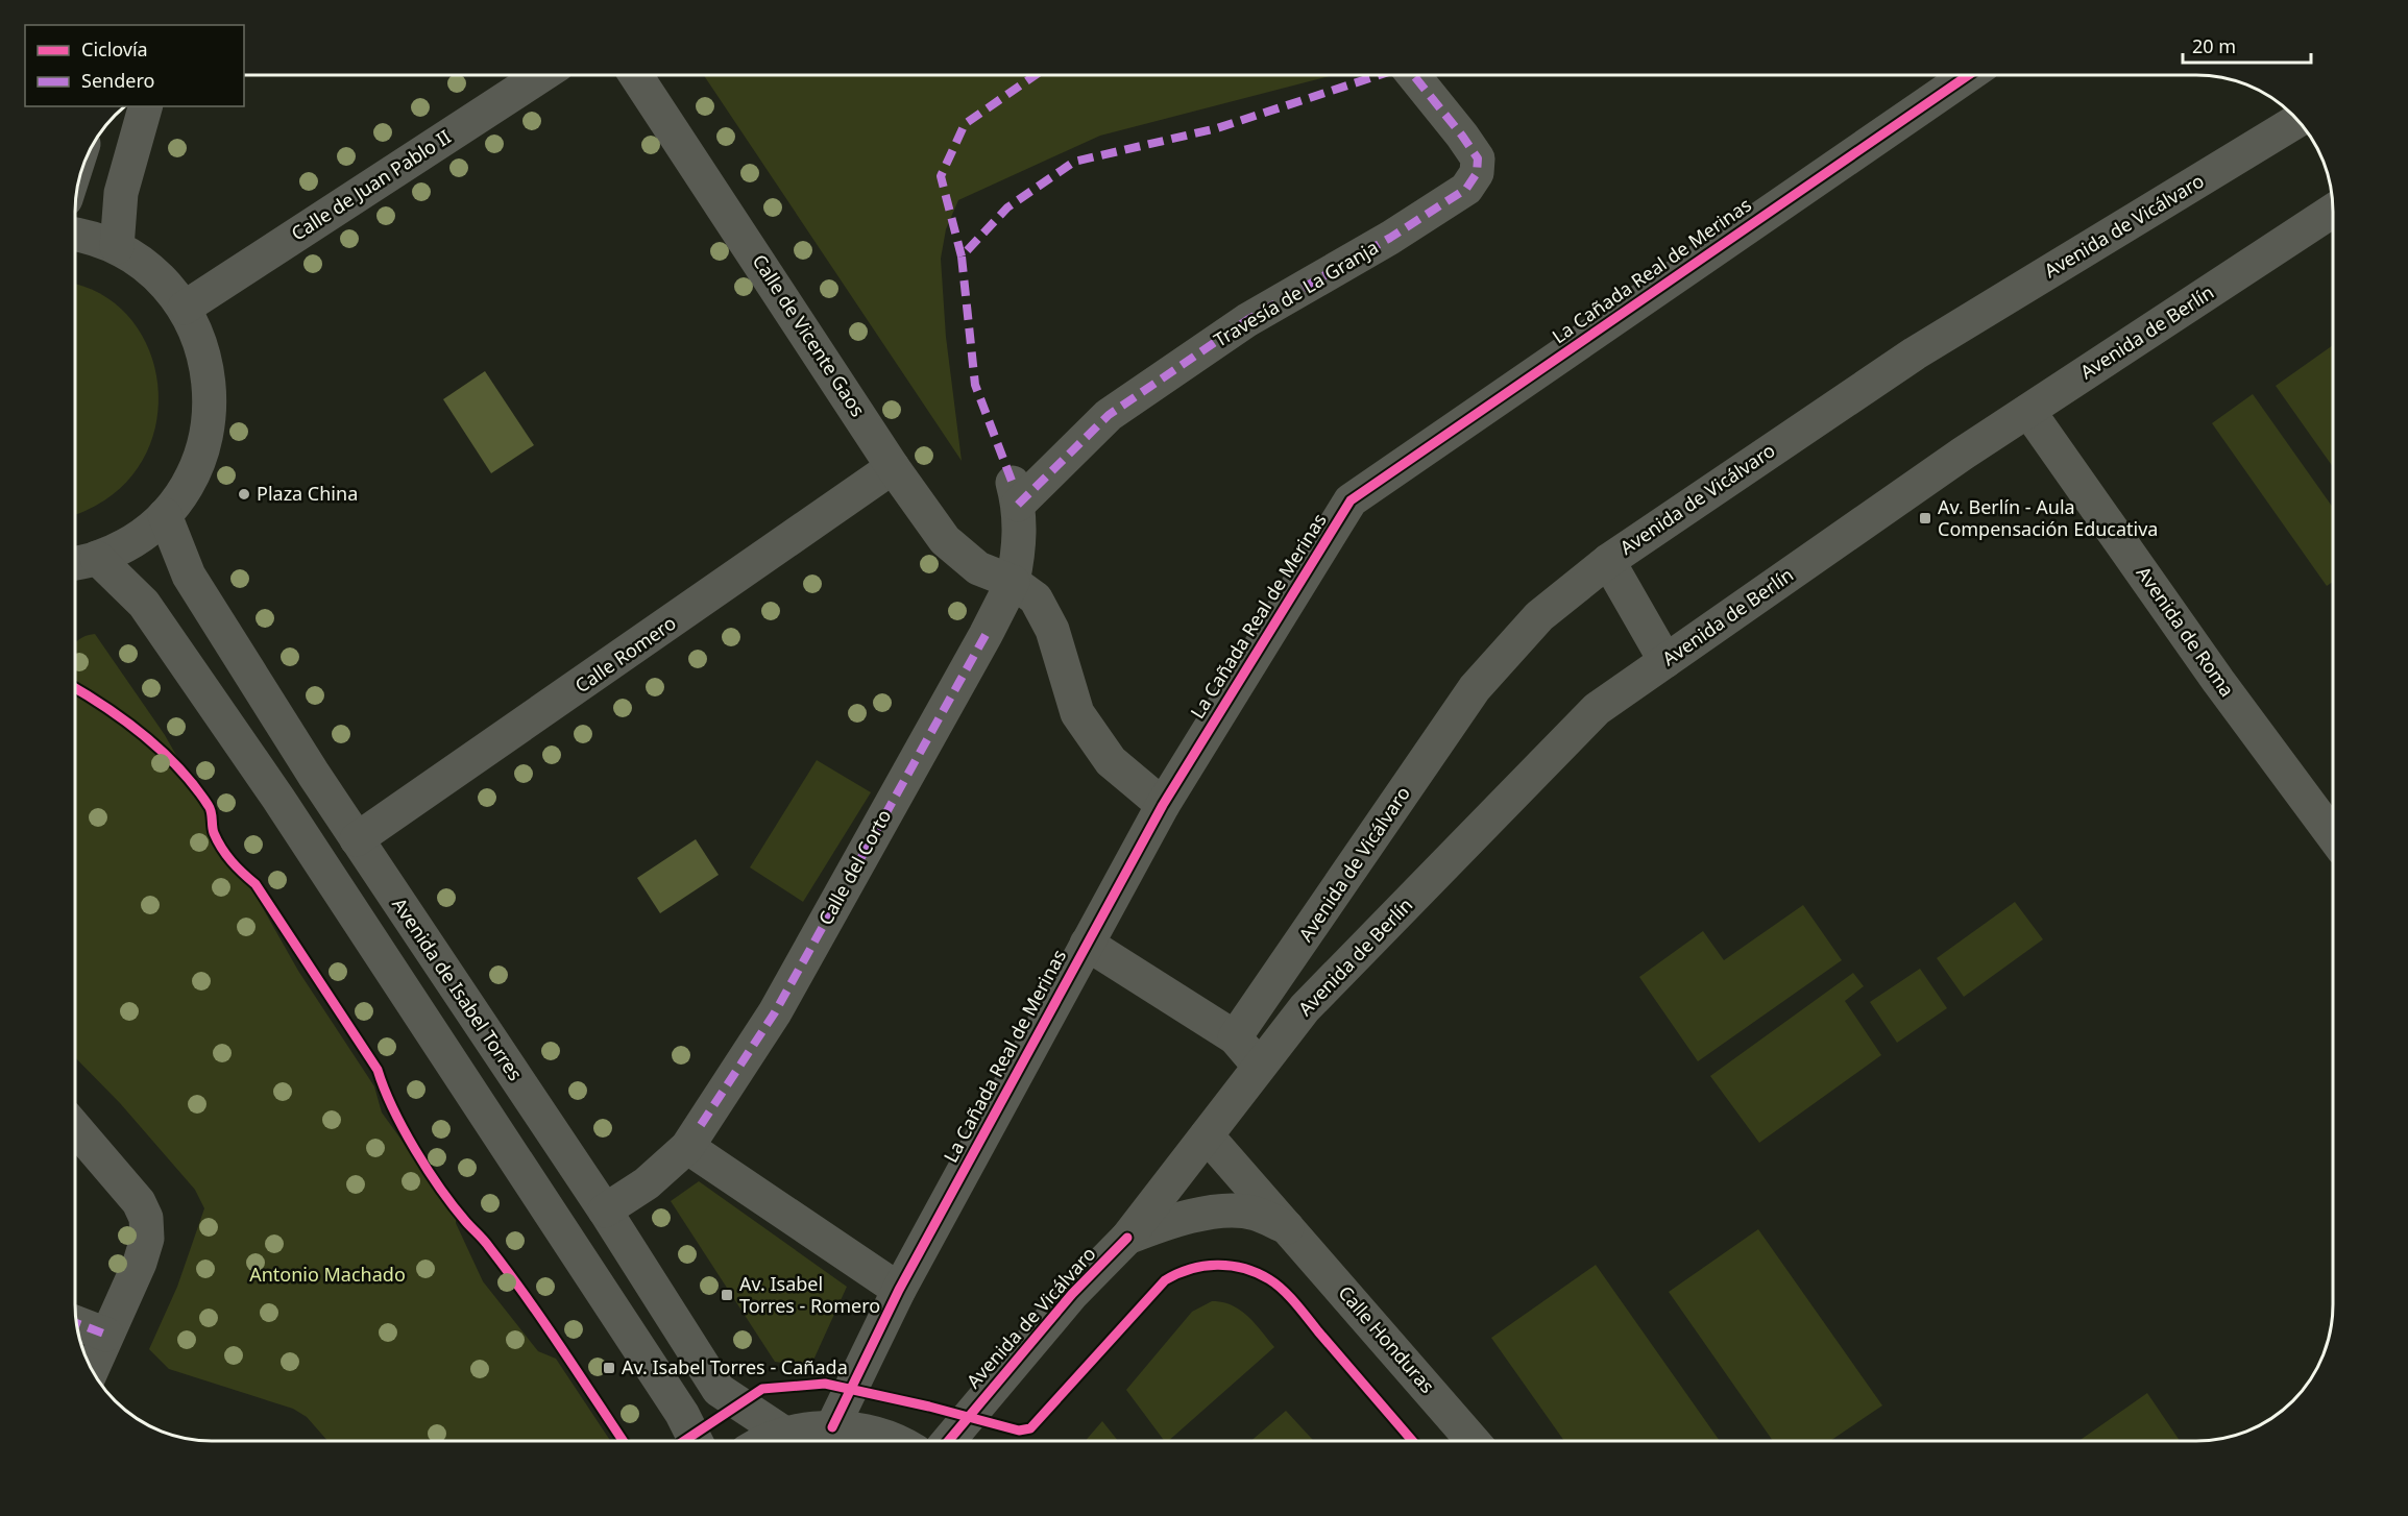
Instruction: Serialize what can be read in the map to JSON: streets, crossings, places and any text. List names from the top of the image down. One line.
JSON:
{"streets":{"street":["Calle de Juan Pablo II","Avenida de Vicálvaro","La Cañada Real de Merinas","Travesía de La Granja","Avenida de Berlín","Calle de Vicente Gaos","Avenida de Roma","Calle Romero","Calle del Corto","Avenida de Isabel Torres","Calle Honduras"]},"crossings":[["Avenida de Vicálvaro","Avenida de Berlín"],["Avenida de Vicálvaro","Calle Honduras"],["La Cañada Real de Merinas","Calle de Vicente Gaos"],["Travesía de La Granja","Calle del Corto"],["Avenida de Berlín","Avenida de Roma"],["Avenida de Berlín","Calle Honduras"],["Calle de Vicente Gaos","Calle Romero"],["Calle de Vicente Gaos","Calle del Corto"],["Calle Romero","Avenida de Isabel Torres"],["Calle del Corto","Avenida de Isabel Torres"]],"parks":["Antonio Machado"],"places":{"other":["Plaza China"],"transit":["Av. Berlín - Aula Compensación Educativa","Av. Isabel Torres - Romero","Av. Isabel Torres - Cañada"]},"legend":["Ciclovía","Sendero"],"scale_bar":"20 m"}
